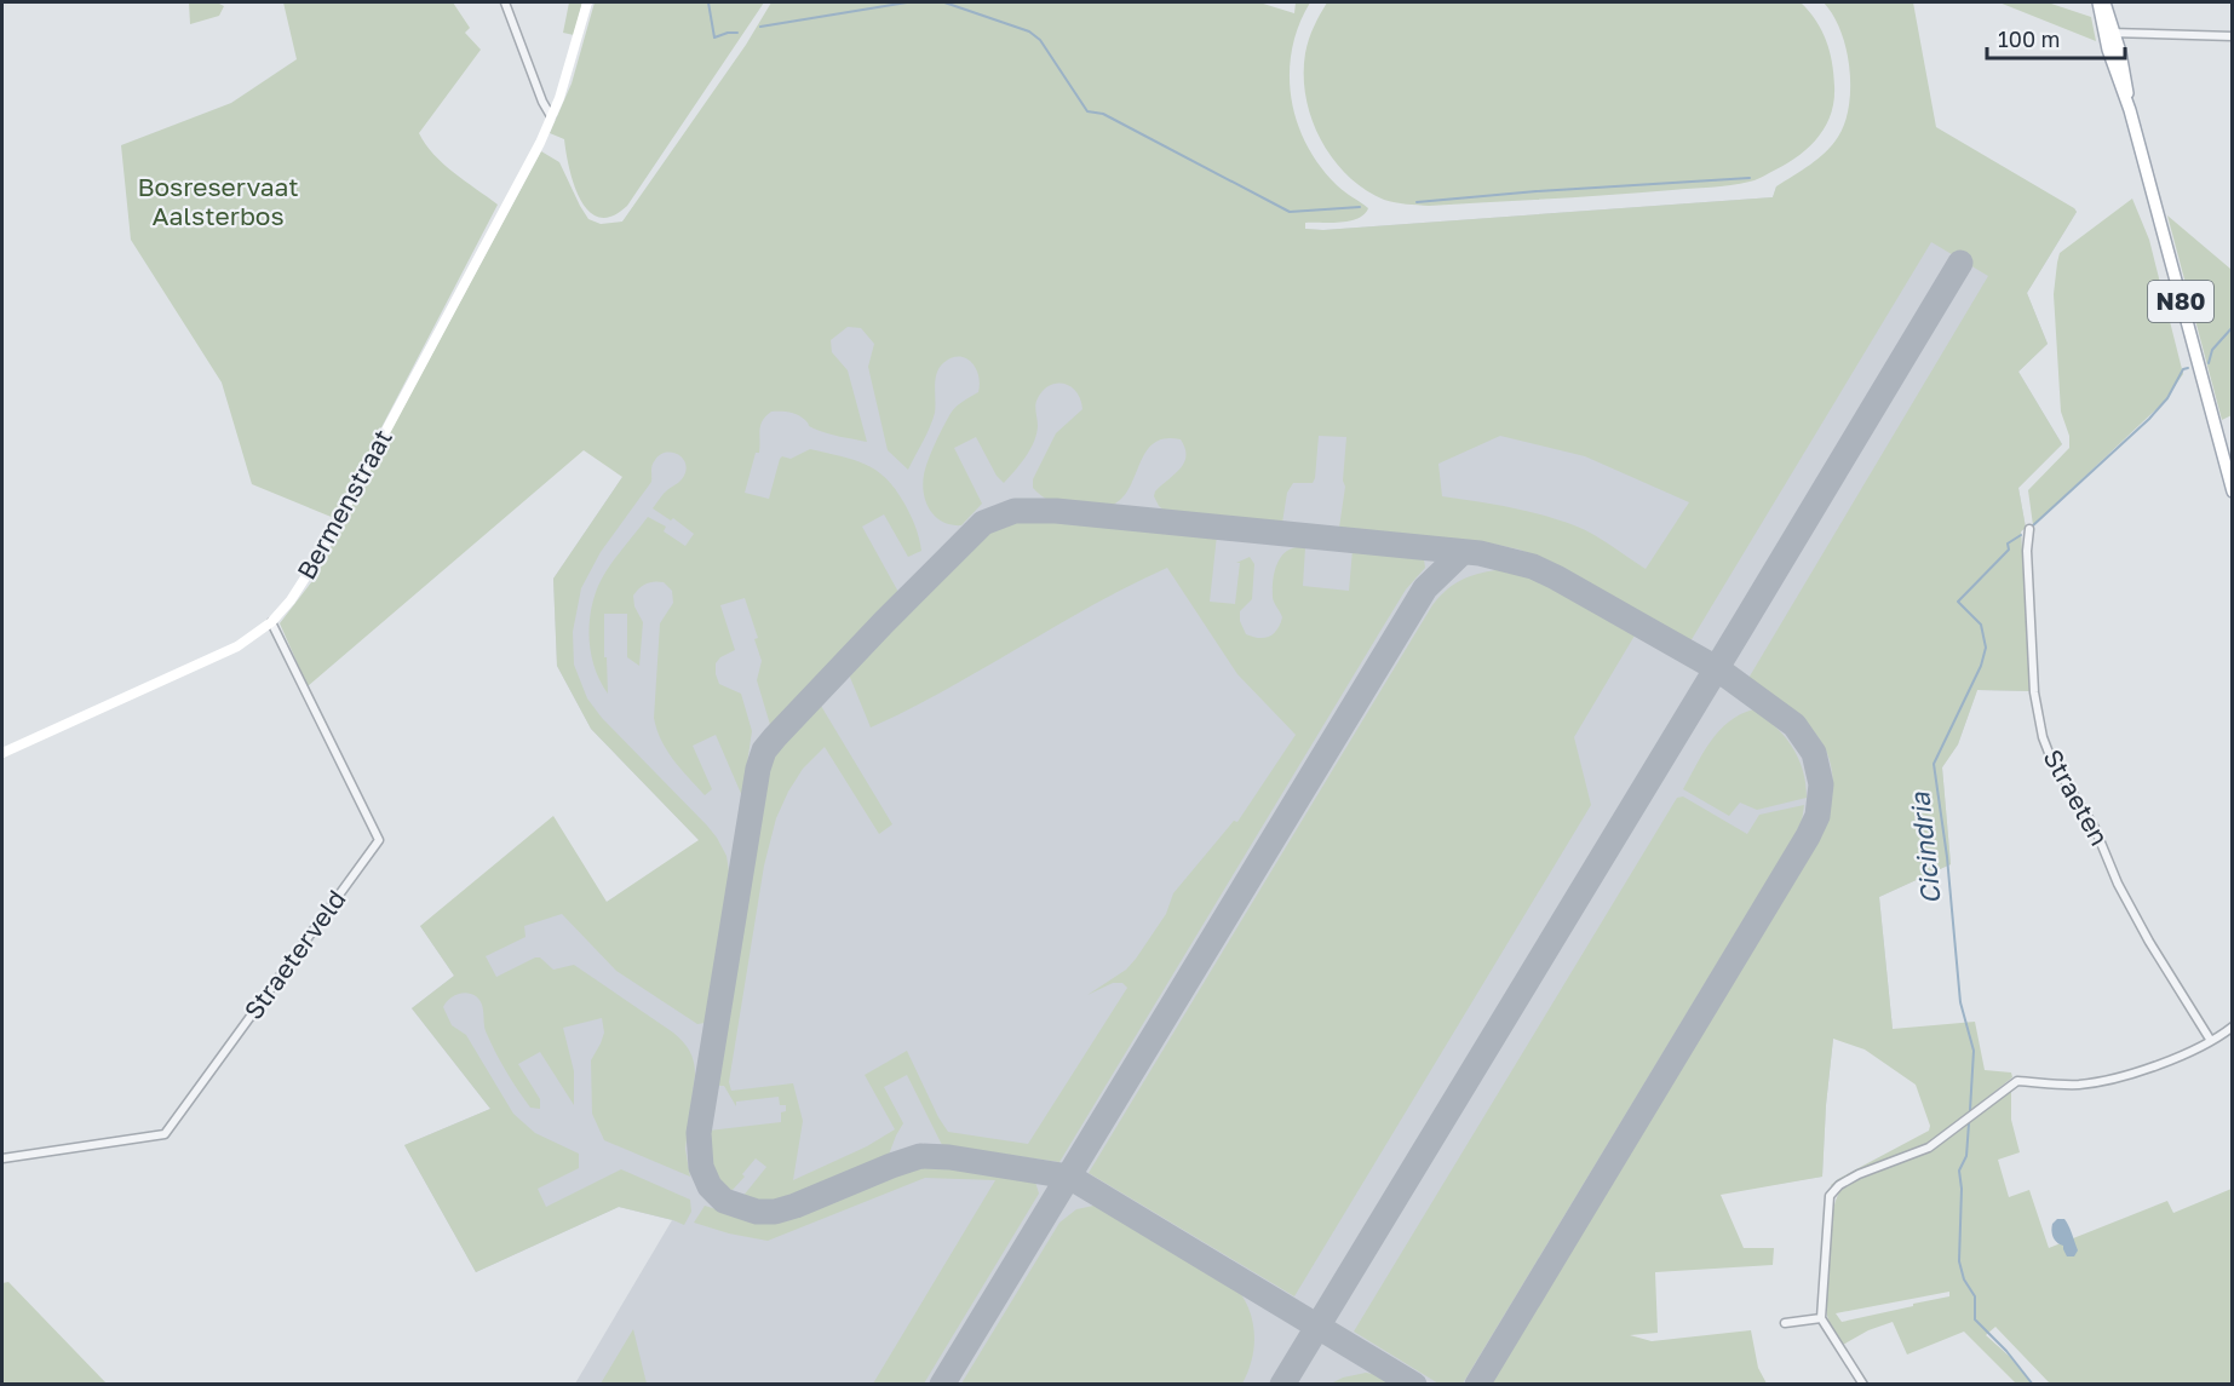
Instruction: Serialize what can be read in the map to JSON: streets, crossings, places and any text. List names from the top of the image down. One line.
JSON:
{"streets":{"main road":["N80"],"street":["Bermenstraat","Straeten","Straeterveld"]},"crossings":[["Bermenstraat","Straeterveld"]],"water":["Cicindria"],"parks":["Bosreservaat Aalsterbos"],"scale_bar":"100 m"}
